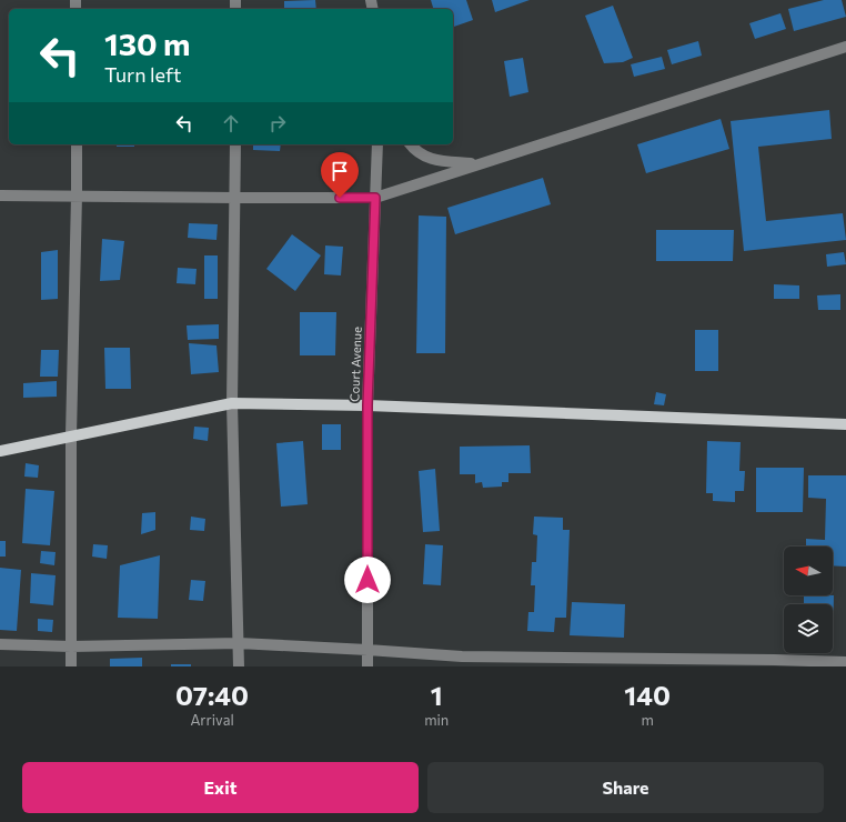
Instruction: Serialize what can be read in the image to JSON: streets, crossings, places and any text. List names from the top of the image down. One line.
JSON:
{"streets":{"street":["Court Avenue"]},"north":"left","page":{"turn":["130 m","Turn left"],"eta":["07:40","Arrival","1","min","140","m"],"buttons":["Exit","Share"]}}
